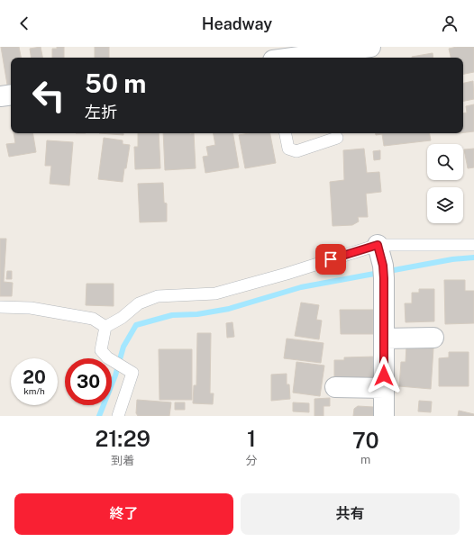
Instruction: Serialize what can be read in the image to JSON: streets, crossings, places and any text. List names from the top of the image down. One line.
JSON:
{"page":{"header":"Headway","turn":["50 m","左折"],"speed":"20 km/h","limit":"30","eta":["21:29","到着","1","分","70","m"],"buttons":["終了","共有"]}}
